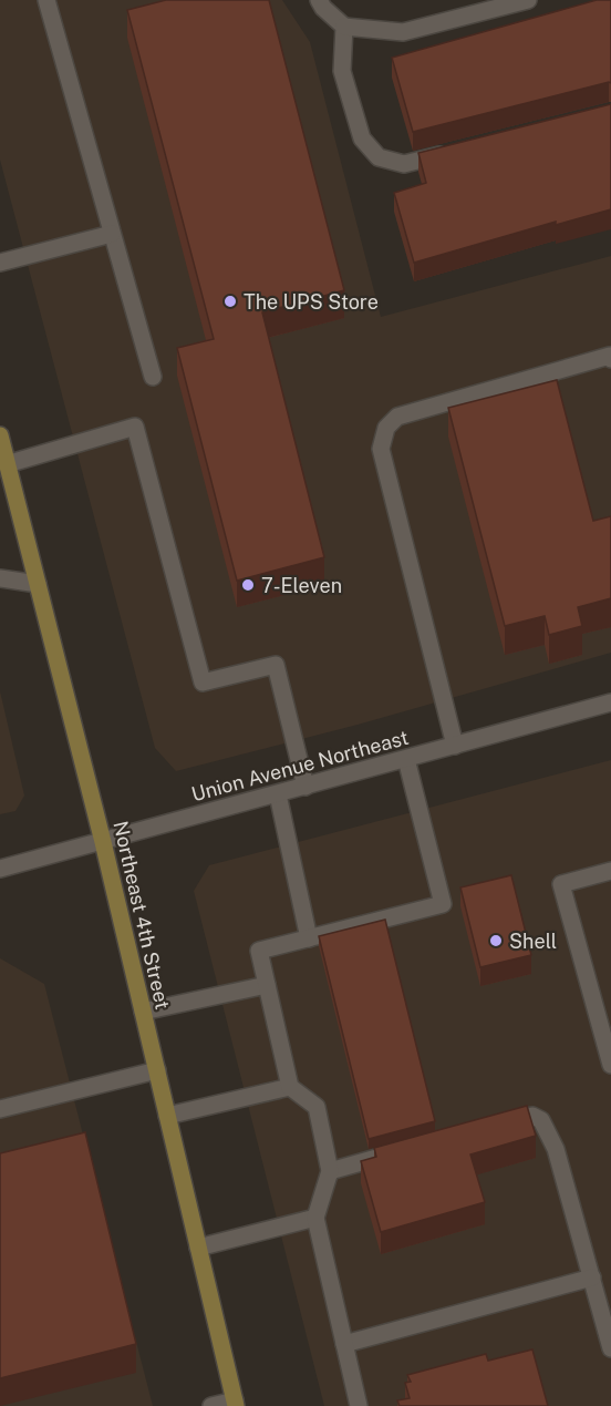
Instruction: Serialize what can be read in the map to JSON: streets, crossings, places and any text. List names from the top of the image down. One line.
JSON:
{"streets":{"main road":["Northeast 4th Street"],"street":["Union Avenue Northeast"]},"crossings":[["Union Avenue Northeast","Northeast 4th Street"]],"places":["The UPS Store","7-Eleven","Shell"]}
